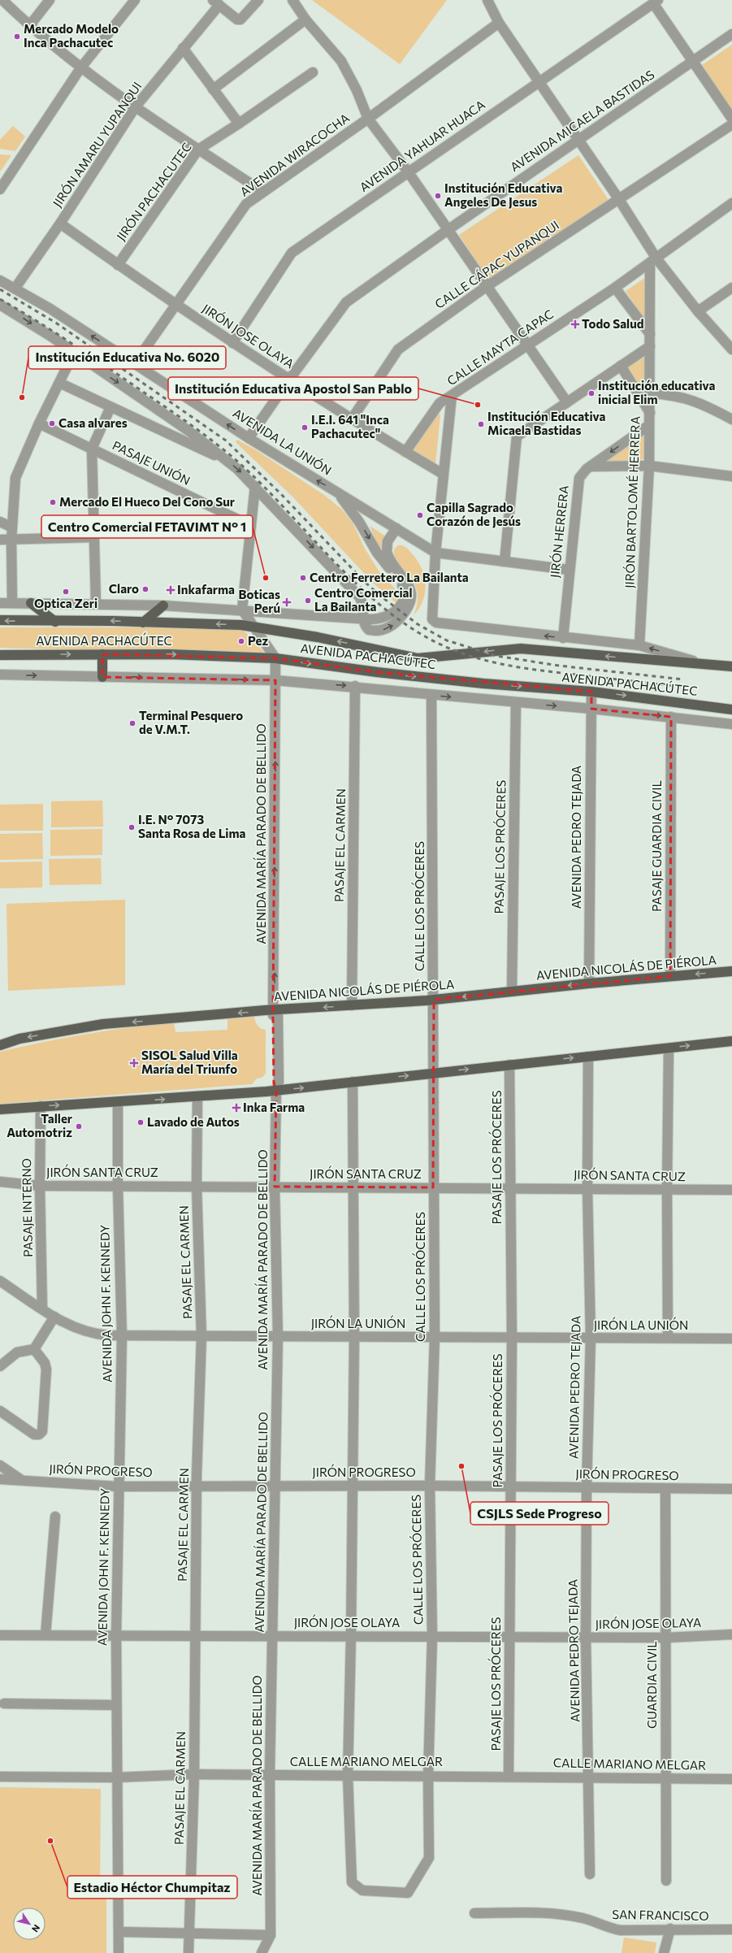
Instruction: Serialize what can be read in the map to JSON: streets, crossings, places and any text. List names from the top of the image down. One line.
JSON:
{"streets":{"main road":["AVENIDA PACHACÚTEC","AVENIDA NICOLÁS DE PIÉROLA"],"street":["AVENIDA MICAELA BASTIDAS","JIRÓN AMARU YUPANQUI","AVENIDA YAHUAR HUACA","AVENIDA WIRACOCHA","JIRÓN PACHACUTEC","CALLE CÁPAC YUPANQUI","JIRÓN JOSE OLAYA","CALLE MAYTA CAPAC","AVENIDA LA UNIÓN","PASAJE UNIÓN","JIRÓN BARTOLOMÉ HERRERA","JIRÓN HERRERA","AVENIDA MARÍA PARADO DE BELLIDO","AVENIDA PEDRO TEJADA","PASAJE EL CARMEN","PASAJE GUARDIA CIVIL","PASAJE LOS PRÓCERES","CALLE LOS PRÓCERES","JIRÓN SANTA CRUZ","PASAJE INTERNO","AVENIDA JOHN F. KENNEDY","JIRÓN LA UNIÓN","JIRÓN PROGRESO","GUARDIA CIVIL","CALLE MARIANO MELGAR","SAN FRANCISCO"]},"crossings":[["AVENIDA MICAELA BASTIDAS","JIRÓN JOSE OLAYA"],["AVENIDA MICAELA BASTIDAS","AVENIDA LA UNIÓN"],["JIRÓN AMARU YUPANQUI","JIRÓN JOSE OLAYA"],["JIRÓN AMARU YUPANQUI","AVENIDA LA UNIÓN"],["AVENIDA YAHUAR HUACA","JIRÓN JOSE OLAYA"],["AVENIDA WIRACOCHA","JIRÓN JOSE OLAYA"],["AVENIDA WIRACOCHA","AVENIDA LA UNIÓN"],["JIRÓN PACHACUTEC","JIRÓN JOSE OLAYA"],["CALLE CÁPAC YUPANQUI","JIRÓN JOSE OLAYA"],["JIRÓN JOSE OLAYA","CALLE MAYTA CAPAC"],["JIRÓN JOSE OLAYA","AVENIDA MARÍA PARADO DE BELLIDO"],["JIRÓN JOSE OLAYA","AVENIDA PEDRO TEJADA"],["JIRÓN JOSE OLAYA","PASAJE EL CARMEN"],["JIRÓN JOSE OLAYA","PASAJE LOS PRÓCERES"],["JIRÓN JOSE OLAYA","CALLE LOS PRÓCERES"],["JIRÓN JOSE OLAYA","AVENIDA JOHN F. KENNEDY"],["JIRÓN JOSE OLAYA","GUARDIA CIVIL"],["CALLE MAYTA CAPAC","AVENIDA LA UNIÓN"],["CALLE MAYTA CAPAC","JIRÓN BARTOLOMÉ HERRERA"],["CALLE MAYTA CAPAC","AVENIDA PACHACÚTEC"],["JIRÓN BARTOLOMÉ HERRERA","JIRÓN HERRERA"],["JIRÓN BARTOLOMÉ HERRERA","AVENIDA PACHACÚTEC"],["JIRÓN HERRERA","AVENIDA PACHACÚTEC"],["AVENIDA PACHACÚTEC","AVENIDA MARÍA PARADO DE BELLIDO"],["AVENIDA PACHACÚTEC","AVENIDA PEDRO TEJADA"],["AVENIDA MARÍA PARADO DE BELLIDO","AVENIDA NICOLÁS DE PIÉROLA"],["AVENIDA MARÍA PARADO DE BELLIDO","JIRÓN SANTA CRUZ"],["AVENIDA MARÍA PARADO DE BELLIDO","JIRÓN LA UNIÓN"],["AVENIDA MARÍA PARADO DE BELLIDO","JIRÓN PROGRESO"],["AVENIDA MARÍA PARADO DE BELLIDO","CALLE MARIANO MELGAR"],["AVENIDA PEDRO TEJADA","AVENIDA NICOLÁS DE PIÉROLA"],["AVENIDA PEDRO TEJADA","JIRÓN SANTA CRUZ"],["AVENIDA PEDRO TEJADA","JIRÓN LA UNIÓN"],["AVENIDA PEDRO TEJADA","JIRÓN PROGRESO"],["AVENIDA PEDRO TEJADA","CALLE MARIANO MELGAR"],["PASAJE EL CARMEN","AVENIDA NICOLÁS DE PIÉROLA"],["PASAJE EL CARMEN","JIRÓN SANTA CRUZ"],["PASAJE EL CARMEN","JIRÓN LA UNIÓN"],["PASAJE EL CARMEN","JIRÓN PROGRESO"],["PASAJE EL CARMEN","CALLE MARIANO MELGAR"],["PASAJE GUARDIA CIVIL","AVENIDA NICOLÁS DE PIÉROLA"],["PASAJE LOS PRÓCERES","AVENIDA NICOLÁS DE PIÉROLA"],["PASAJE LOS PRÓCERES","JIRÓN SANTA CRUZ"],["PASAJE LOS PRÓCERES","JIRÓN LA UNIÓN"],["PASAJE LOS PRÓCERES","JIRÓN PROGRESO"],["PASAJE LOS PRÓCERES","CALLE MARIANO MELGAR"],["CALLE LOS PRÓCERES","AVENIDA NICOLÁS DE PIÉROLA"],["CALLE LOS PRÓCERES","JIRÓN SANTA CRUZ"],["CALLE LOS PRÓCERES","JIRÓN LA UNIÓN"],["CALLE LOS PRÓCERES","JIRÓN PROGRESO"],["CALLE LOS PRÓCERES","CALLE MARIANO MELGAR"],["JIRÓN SANTA CRUZ","PASAJE INTERNO"],["JIRÓN SANTA CRUZ","AVENIDA JOHN F. KENNEDY"],["PASAJE INTERNO","JIRÓN LA UNIÓN"],["AVENIDA JOHN F. KENNEDY","JIRÓN LA UNIÓN"],["AVENIDA JOHN F. KENNEDY","JIRÓN PROGRESO"],["AVENIDA JOHN F. KENNEDY","CALLE MARIANO MELGAR"],["JIRÓN PROGRESO","GUARDIA CIVIL"],["GUARDIA CIVIL","CALLE MARIANO MELGAR"]],"places":{"other":["Mercado Modelo Inca Pachacutec","Institución Educativa Angeles De Jesus","Institución educativa inicial Elim","Institución Educativa No. 6020","Institución Educativa Apostol San Pablo","Casa alvares","Institución Educativa Micaela Bastidas","I.E.I. 641 \"Inca Pachacutec\"","Mercado El Hueco Del Cono Sur","Capilla Sagrado Corazón de Jesús","Centro Comercial FETAVIMT N° 1","Centro Ferretero La Bailanta","Claro","Optica Zeri","Centro Comercial La Bailanta","Pez","Terminal Pesquero de V.M.T.","I.E. N° 7073 Santa Rosa de Lima","Lavado de Autos","Taller Automotriz","CSJLS Sede Progreso","Estadio Héctor Chumpitaz"],"health":["Todo Salud","Inkafarma","Boticas Perú","SISOL Salud Villa María del Triunfo","Inka Farma"]},"north":"bottom right"}
